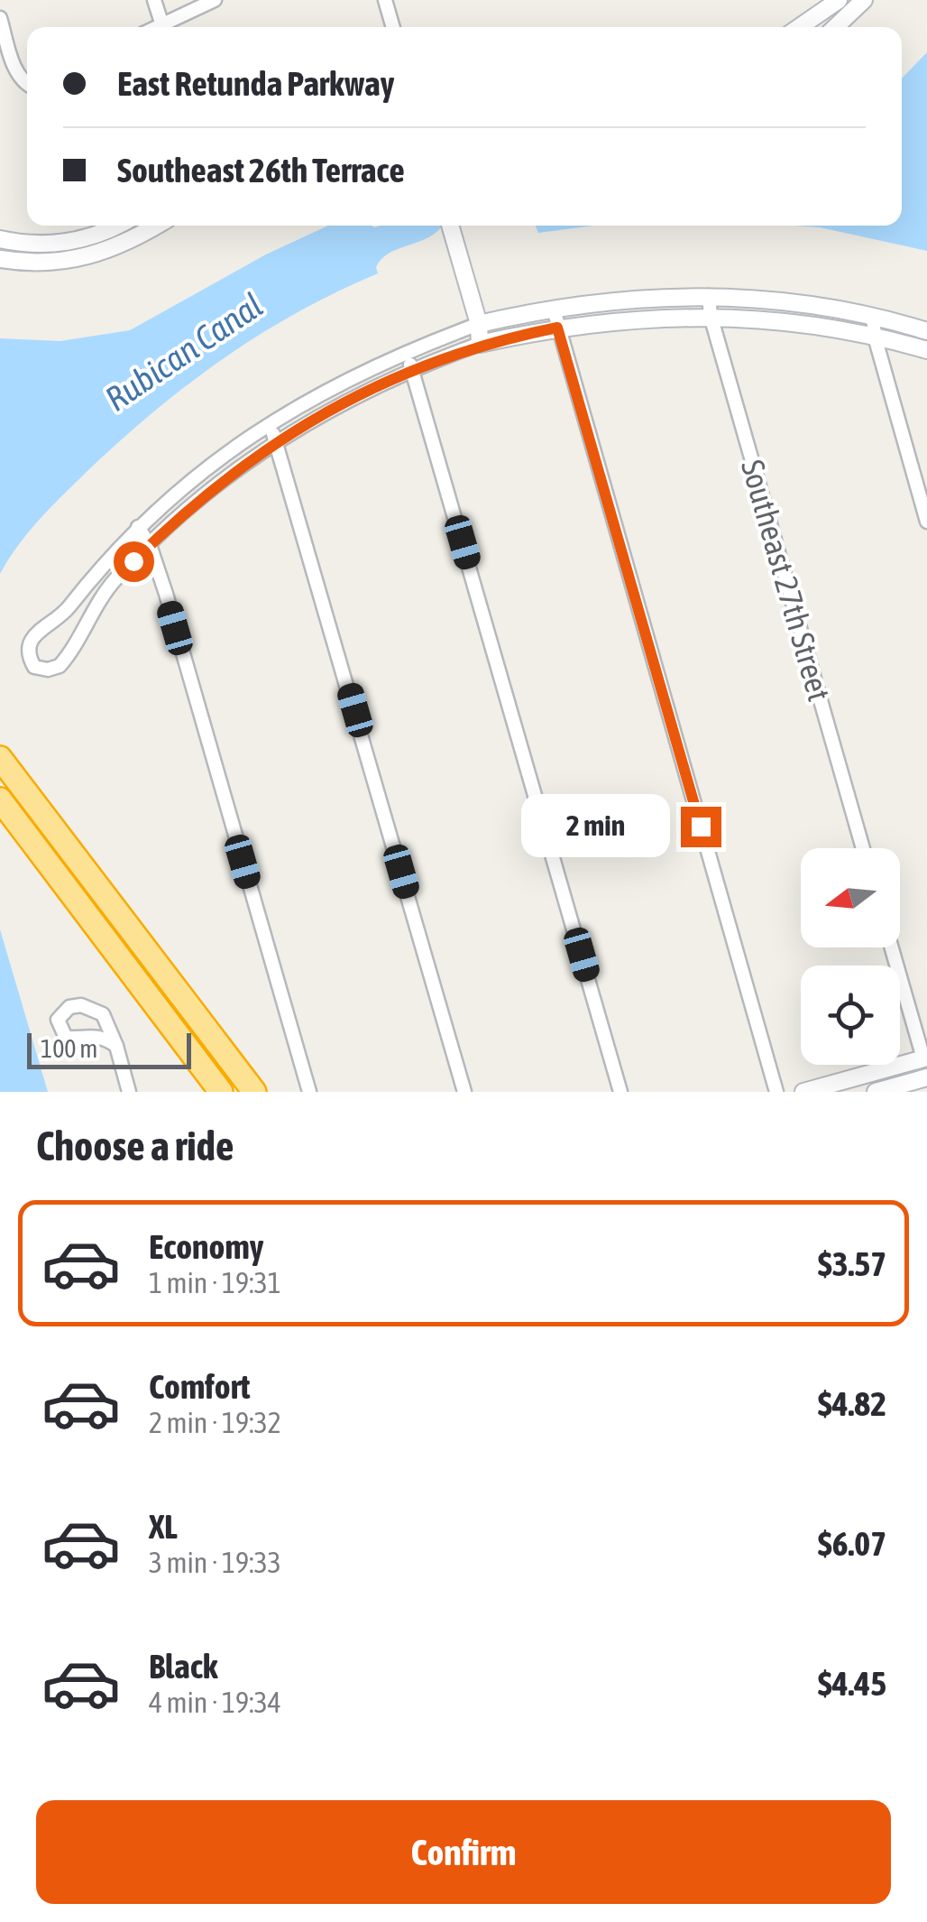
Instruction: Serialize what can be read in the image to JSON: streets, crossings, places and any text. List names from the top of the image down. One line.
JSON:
{"streets":{"street":["Southeast 27th Street"]},"water":["Rubican Canal"],"scale_bar":"100 m","north":"left","page":{"banner":["East Retunda Parkway","Southeast 26th Terrace"],"bubble":"2 min","scale":"100 m","heading":"Choose a ride","list":[{"name":"Economy","note":"1 min · 19:31","value":"$3.57"},{"name":"Comfort","note":"2 min · 19:32","value":"$4.82"},{"name":"XL","note":"3 min · 19:33","value":"$6.07"},{"name":"Black","note":"4 min · 19:34","value":"$4.45"}],"buttons":"Confirm"}}
